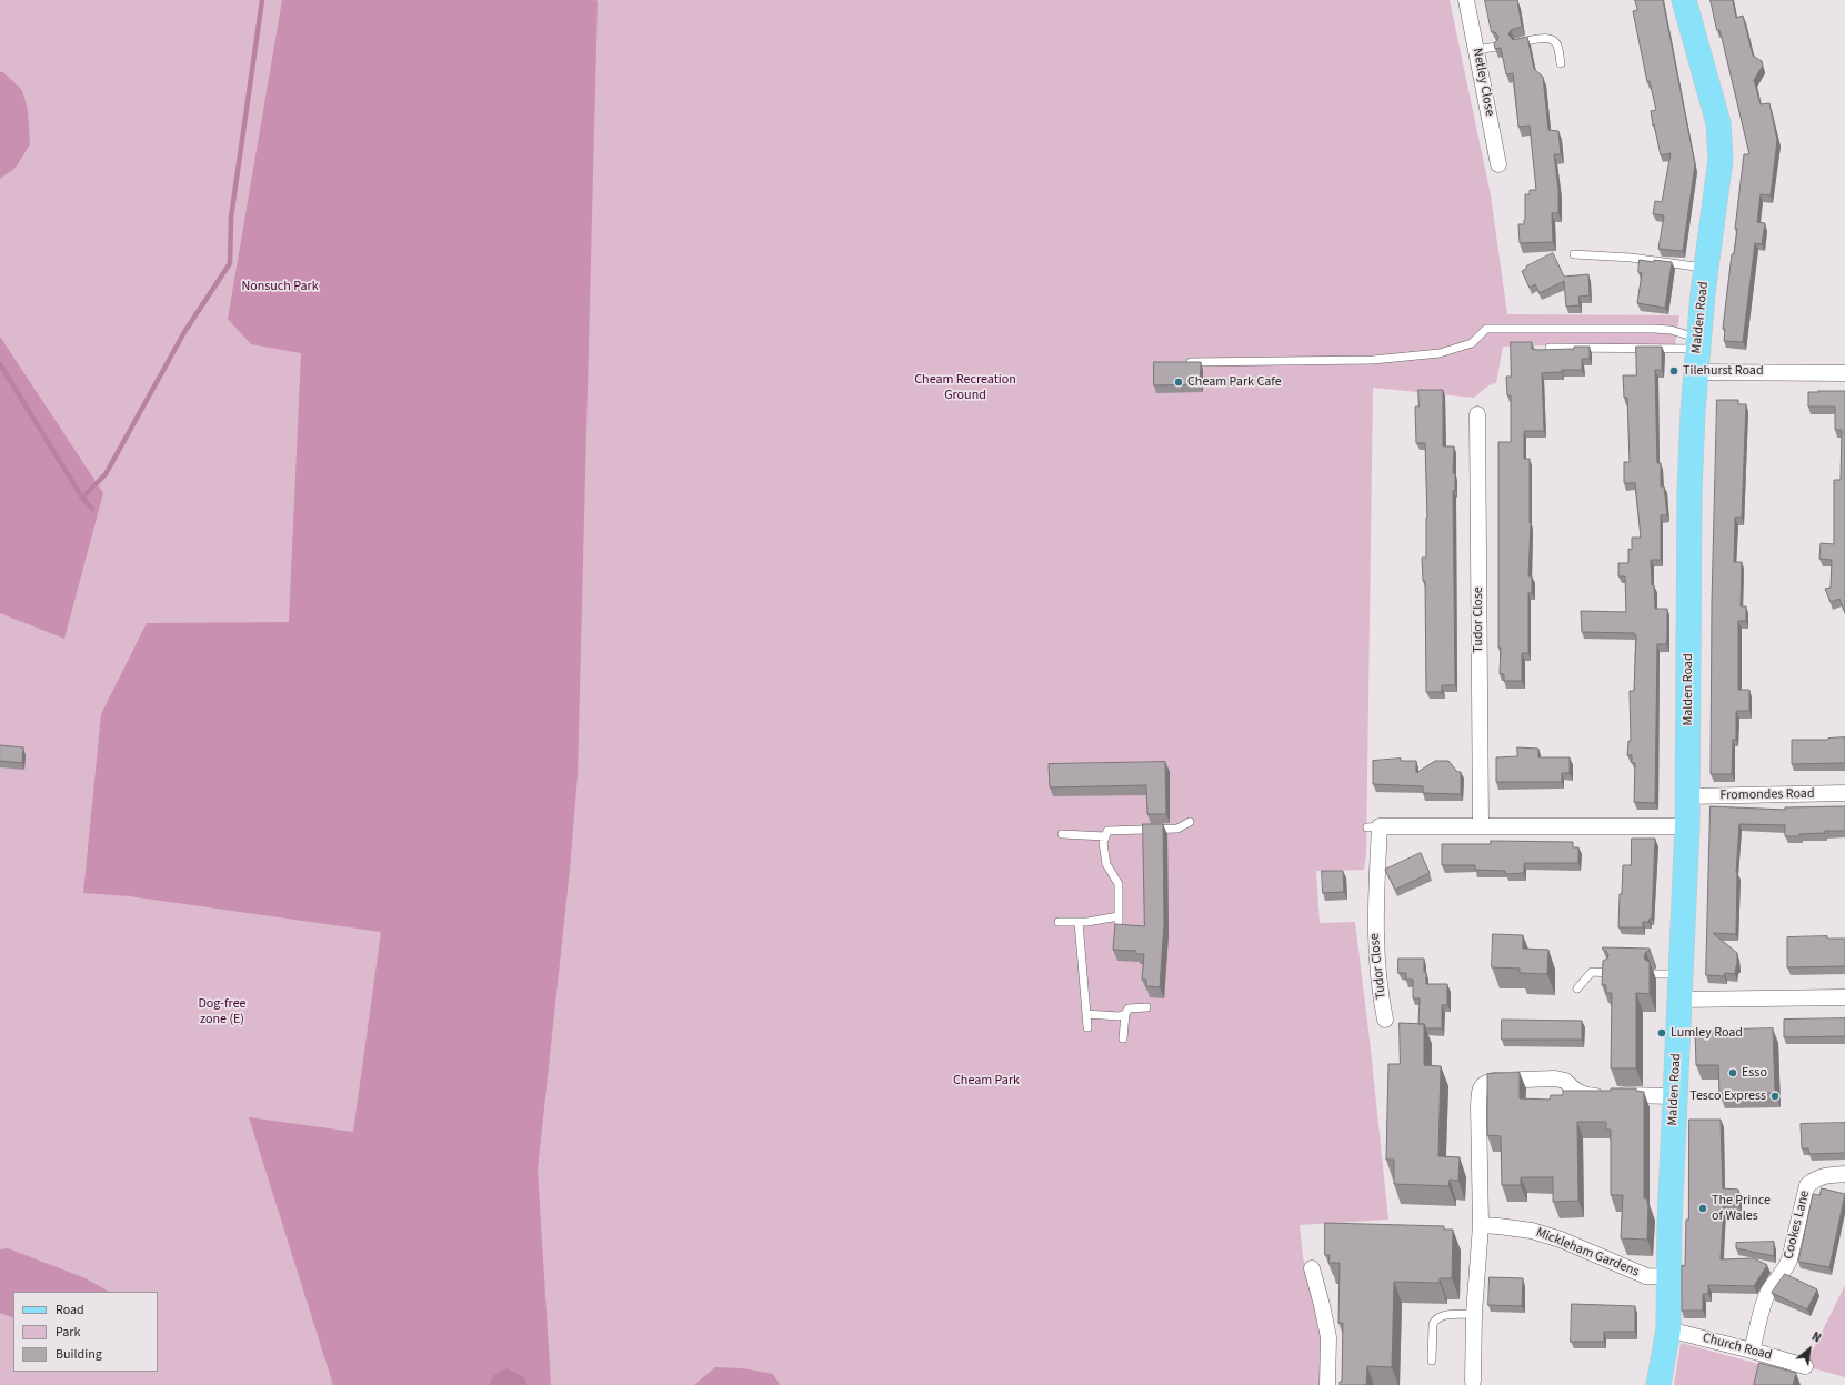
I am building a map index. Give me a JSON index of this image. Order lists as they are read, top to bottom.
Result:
{
  "streets": {
    "main road": ["Malden Road"],
    "street": [
      "Netley Close",
      "Tudor Close",
      "Fromondes Road",
      "Cookes Lane",
      "Mickleham Gardens",
      "Church Road"
    ]
  },
  "crossings": [
    ["Malden Road", "Tudor Close"],
    ["Malden Road", "Fromondes Road"],
    ["Malden Road", "Mickleham Gardens"],
    ["Malden Road", "Church Road"],
    ["Cookes Lane", "Church Road"]
  ],
  "parks": [
    "Nonsuch Park",
    "Cheam Recreation Ground",
    "Dog-free zone (E)",
    "Cheam Park"
  ],
  "places": [
    "Tilehurst Road",
    "Cheam Park Cafe",
    "Lumley Road",
    "Esso",
    "Tesco Express",
    "The Prince of Wales"
  ],
  "legend": ["Road", "Park", "Building"],
  "north": "top right"
}
